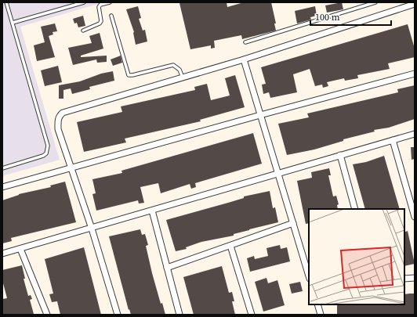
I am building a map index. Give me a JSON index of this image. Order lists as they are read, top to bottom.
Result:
{
  "scale_bar": "100 m"
}
